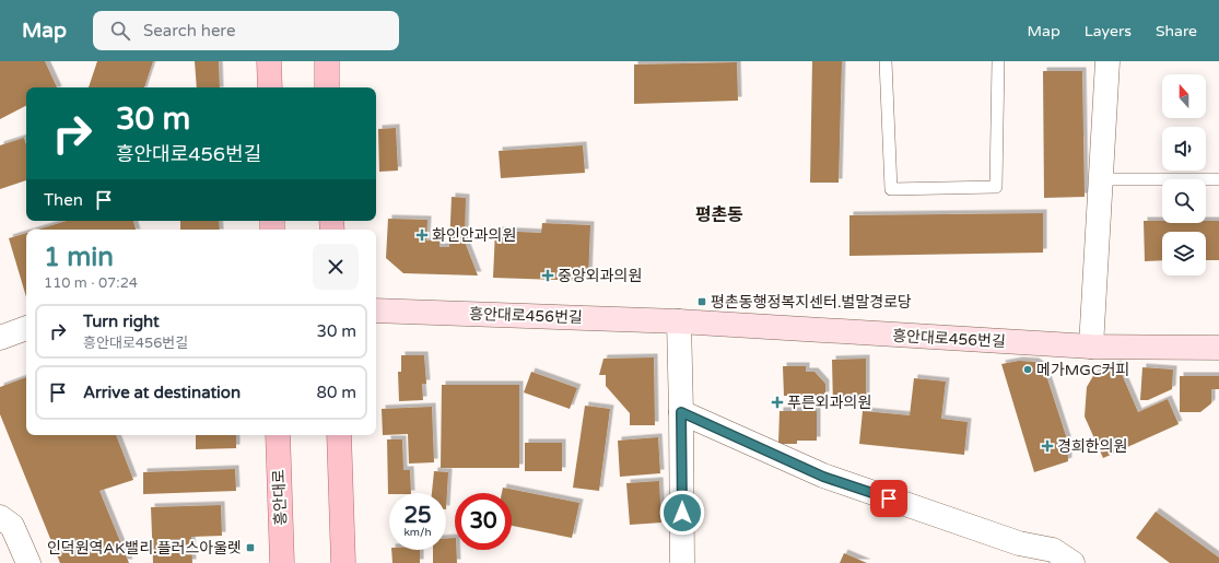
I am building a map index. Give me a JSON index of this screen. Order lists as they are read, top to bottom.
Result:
{
  "streets": {
    "main road": ["흥안대로"],
    "street": ["흥안대로456번길"]
  },
  "districts": ["평촌동"],
  "places": {
    "health": [
      "화인안과의원",
      "중앙외과의원",
      "푸른외과의원",
      "경희한의원"
    ],
    "transit": ["평촌동행정복지센터.벌말경로당", "인덕원역AK밸리.플러스아울렛"],
    "other": ["메가MGC커피"]
  },
  "north": "top",
  "page": {
    "header": "Map",
    "search": "Search here",
    "nav": ["Map", "Layers", "Share"],
    "turn": ["30 m", "흥안대로456번길"],
    "then": "Then",
    "heading": ["1 min", "110 m · 07:24"],
    "list": [
      {
        "name": "Turn right",
        "note": "흥안대로456번길",
        "value": "30 m"
      },
      {
        "name": "Arrive at destination",
        "value": "80 m"
      }
    ],
    "speed": "25 km/h",
    "limit": "30"
  }
}
